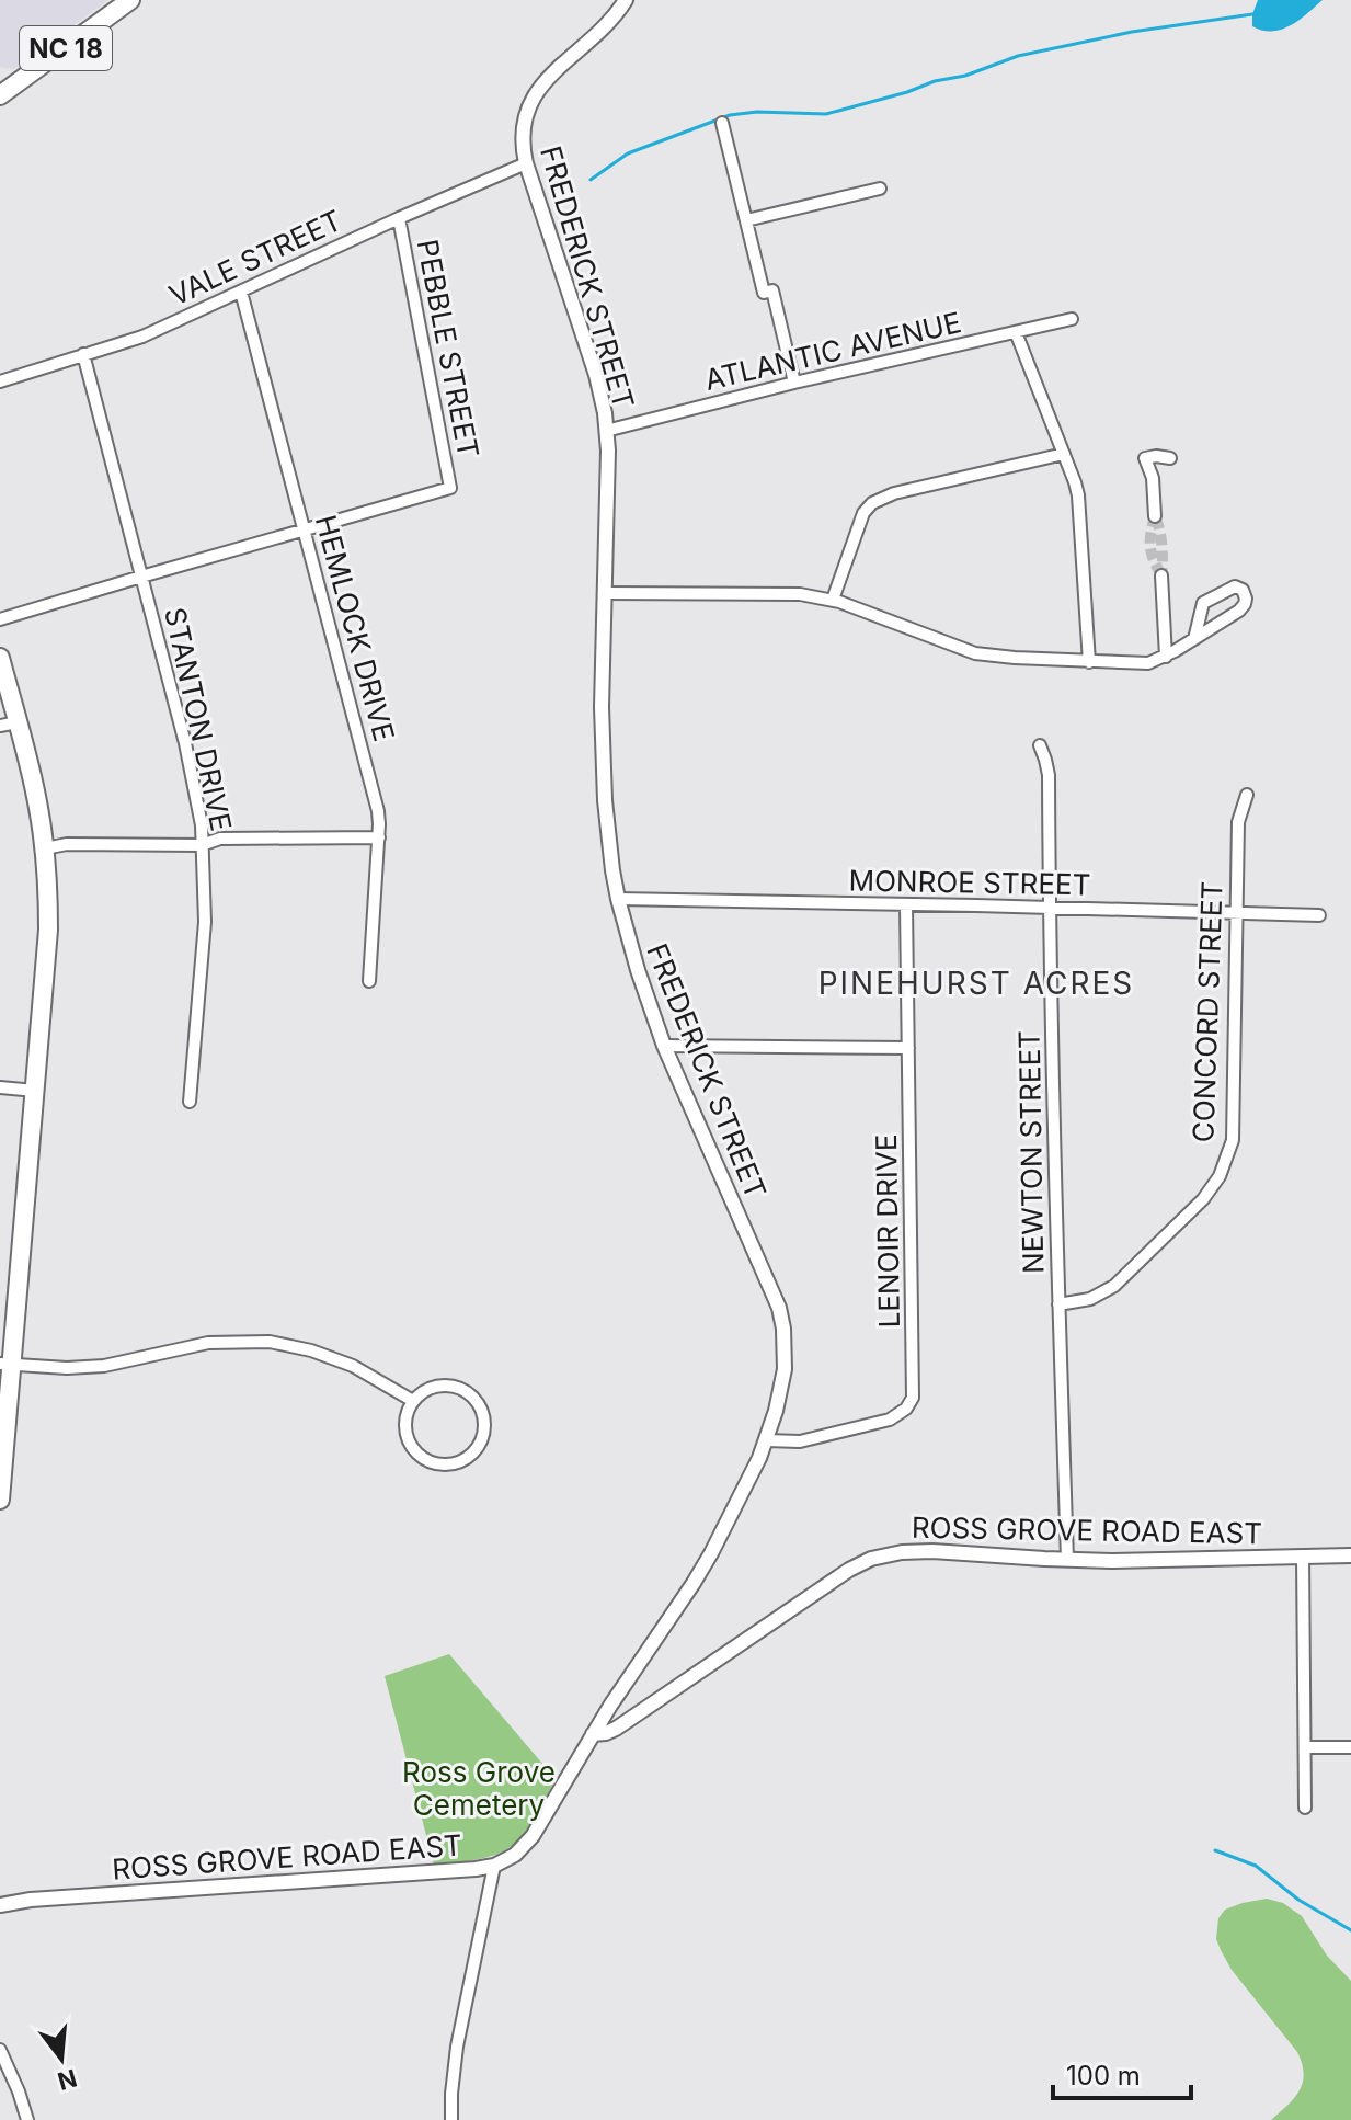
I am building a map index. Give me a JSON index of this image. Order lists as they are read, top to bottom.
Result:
{
  "streets": {
    "main road": ["NC 18"],
    "street": [
      "VALE STREET",
      "FREDERICK STREET",
      "PEBBLE STREET",
      "ATLANTIC AVENUE",
      "HEMLOCK DRIVE",
      "STANTON DRIVE",
      "MONROE STREET",
      "CONCORD STREET",
      "NEWTON STREET",
      "LENOIR DRIVE",
      "ROSS GROVE ROAD EAST"
    ]
  },
  "crossings": [
    ["VALE STREET", "FREDERICK STREET"],
    ["VALE STREET", "PEBBLE STREET"],
    ["VALE STREET", "HEMLOCK DRIVE"],
    ["VALE STREET", "STANTON DRIVE"],
    ["FREDERICK STREET", "ATLANTIC AVENUE"],
    ["FREDERICK STREET", "MONROE STREET"],
    ["FREDERICK STREET", "LENOIR DRIVE"],
    ["FREDERICK STREET", "ROSS GROVE ROAD EAST"],
    ["PEBBLE STREET", "HEMLOCK DRIVE"],
    ["MONROE STREET", "CONCORD STREET"],
    ["MONROE STREET", "NEWTON STREET"],
    ["MONROE STREET", "LENOIR DRIVE"],
    ["CONCORD STREET", "NEWTON STREET"],
    ["NEWTON STREET", "ROSS GROVE ROAD EAST"]
  ],
  "districts": ["PINEHURST ACRES"],
  "parks": ["Ross Grove Cemetery"],
  "scale_bar": "100 m",
  "north": "bottom"
}
